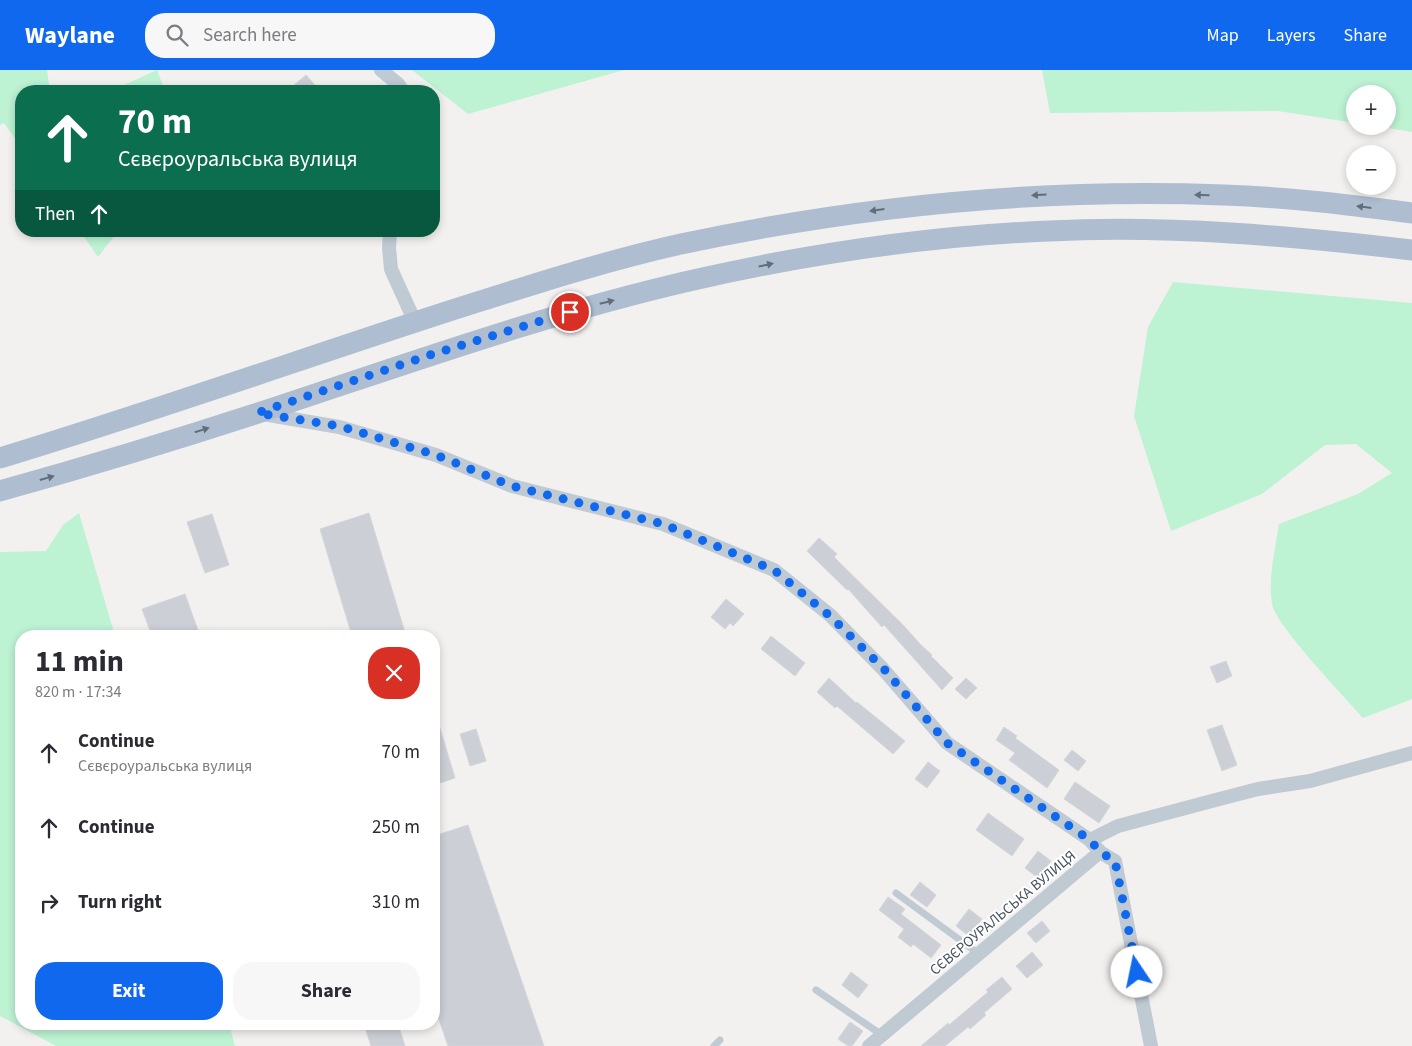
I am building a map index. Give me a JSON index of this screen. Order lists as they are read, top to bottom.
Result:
{
  "streets": {
    "street": ["СЄВЄРОУРАЛЬСЬКА ВУЛИЦЯ"]
  },
  "page": {
    "header": "Waylane",
    "search": "Search here",
    "nav": ["Map", "Layers", "Share"],
    "map_buttons": ["+", "−"],
    "turn": ["70 m", "Сєвєроуральська вулиця"],
    "then": "Then",
    "heading": ["11 min", "820 m · 17:34"],
    "list": [
      {
        "name": "Continue",
        "note": "Сєвєроуральська вулиця",
        "value": "70 m"
      },
      {
        "name": "Continue",
        "value": "250 m"
      },
      {
        "name": "Turn right",
        "value": "310 m"
      }
    ],
    "buttons": ["Exit", "Share"]
  }
}
